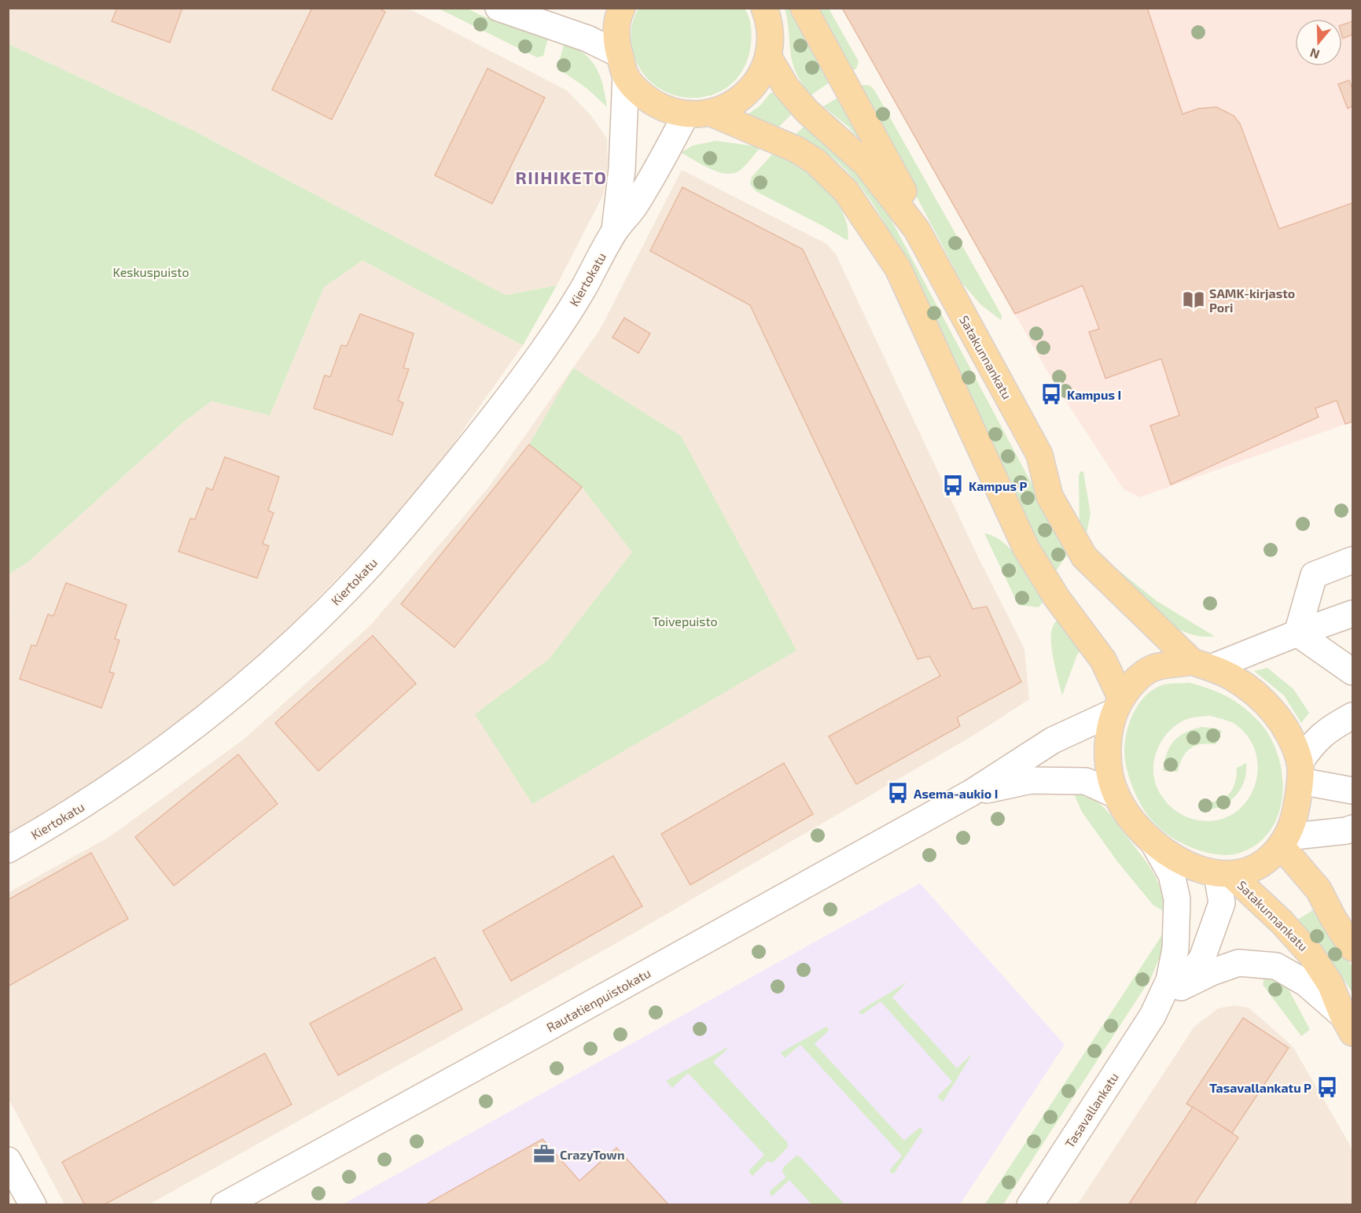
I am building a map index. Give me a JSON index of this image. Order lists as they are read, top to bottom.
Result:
{
  "streets": {
    "main road": ["Satakunnankatu"],
    "street": ["Kiertokatu", "Rautatienpuistokatu", "Tasavallankatu"]
  },
  "districts": ["RIIHIKETO"],
  "parks": ["Keskuspuisto", "Toivepuisto"],
  "places": {
    "library": ["SAMK-kirjasto Pori"],
    "bus stop": [
      "Kampus I",
      "Kampus P",
      "Asema-aukio I",
      "Tasavallankatu P"
    ],
    "office": ["CrazyTown"]
  },
  "north": "bottom"
}
